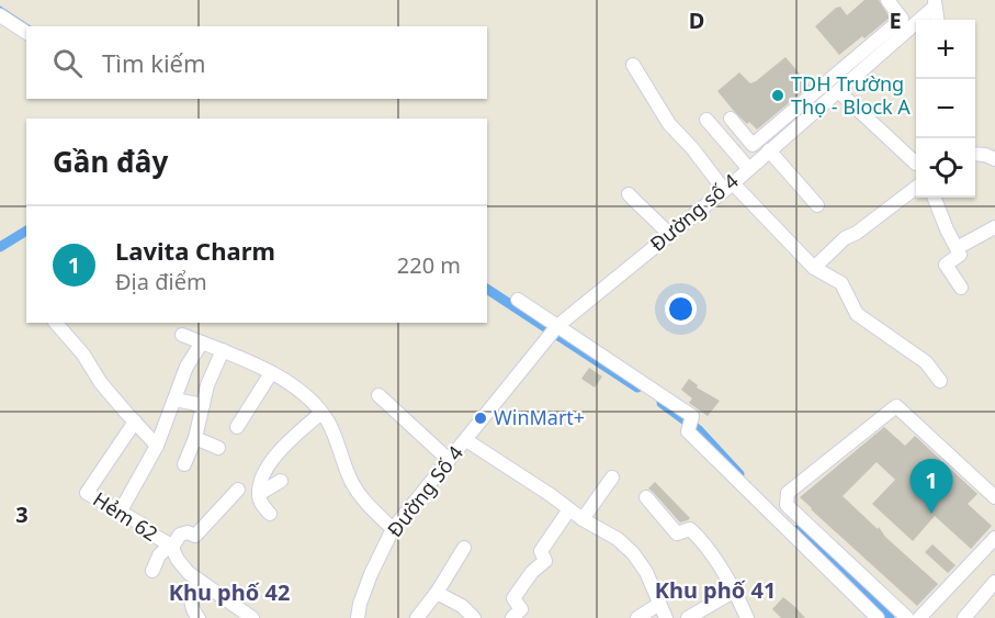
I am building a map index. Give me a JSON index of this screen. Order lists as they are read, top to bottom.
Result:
{
  "streets": {
    "street": ["Đường số 4", "Đường Số 4", "Hẻm 62"]
  },
  "crossings": [
    ["Đường số 4", "Đường Số 4"]
  ],
  "districts": ["Khu phố 41", "Khu phố 42"],
  "places": ["TDH Trường Thọ - Block A", "WinMart+"],
  "page": {
    "map_buttons": ["+", "−"],
    "search": "Tìm kiếm",
    "heading": "Gần đây",
    "list": [
      {
        "mark": "1",
        "name": "Lavita Charm",
        "note": "Địa điểm",
        "value": "220 m"
      }
    ],
    "pins": "1"
  },
  "grid": {
    "columns": ["D", "E"],
    "rows": ["3"]
  }
}
